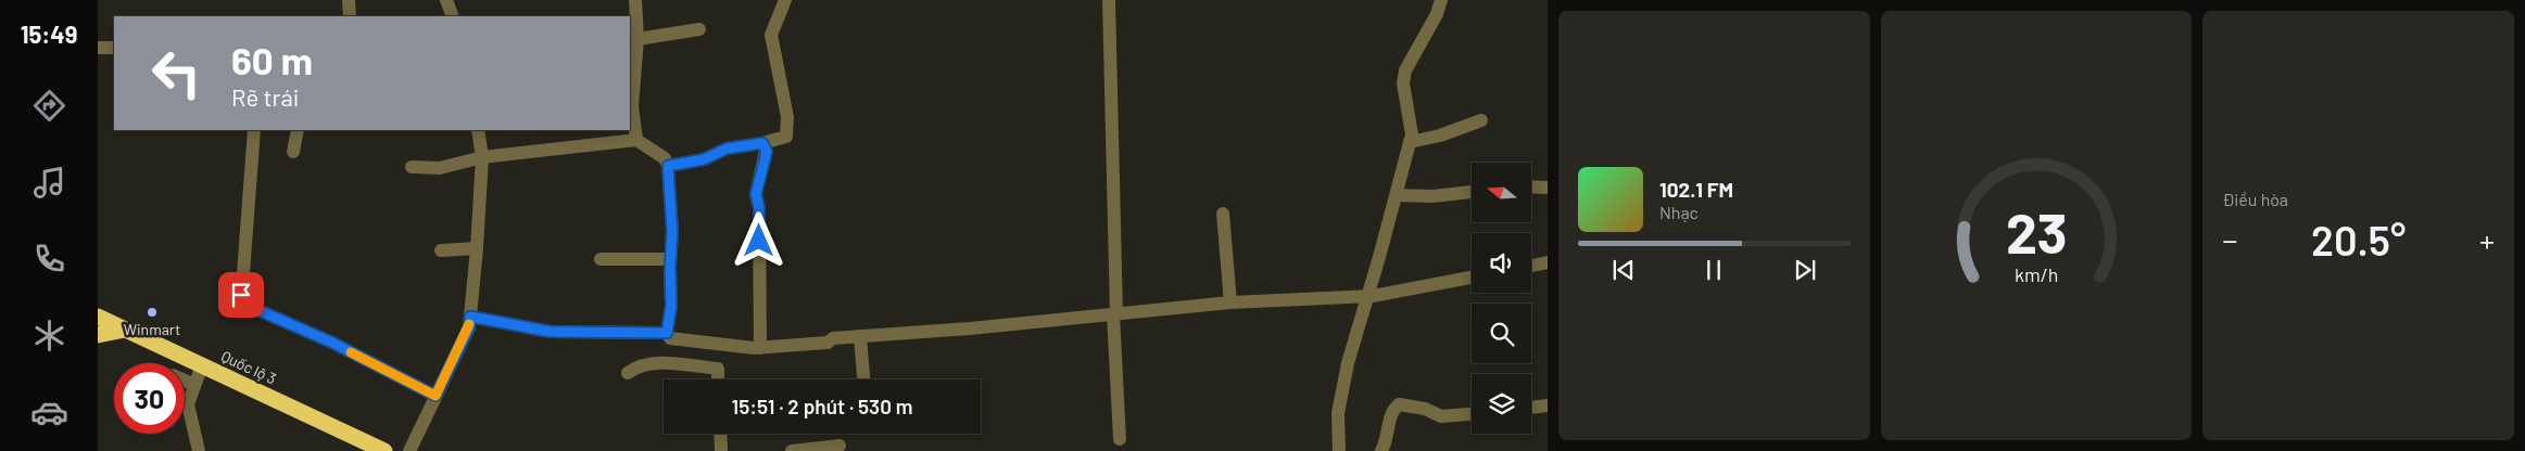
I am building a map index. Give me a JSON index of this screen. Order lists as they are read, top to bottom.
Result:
{
  "streets": {
    "highway": ["Quốc lộ 3"]
  },
  "places": ["Winmart"],
  "north": "left",
  "page": {
    "tabs": "15:49",
    "tile": "Điều hòa",
    "turn": ["60 m", "Rẽ trái"],
    "song": ["102.1 FM", "Nhạc"],
    "heat": ["−", "20.5°", "+"],
    "limit": "30",
    "trip": "15:51 · 2 phút · 530 m",
    "gauge": ["23", "km/h"]
  }
}
